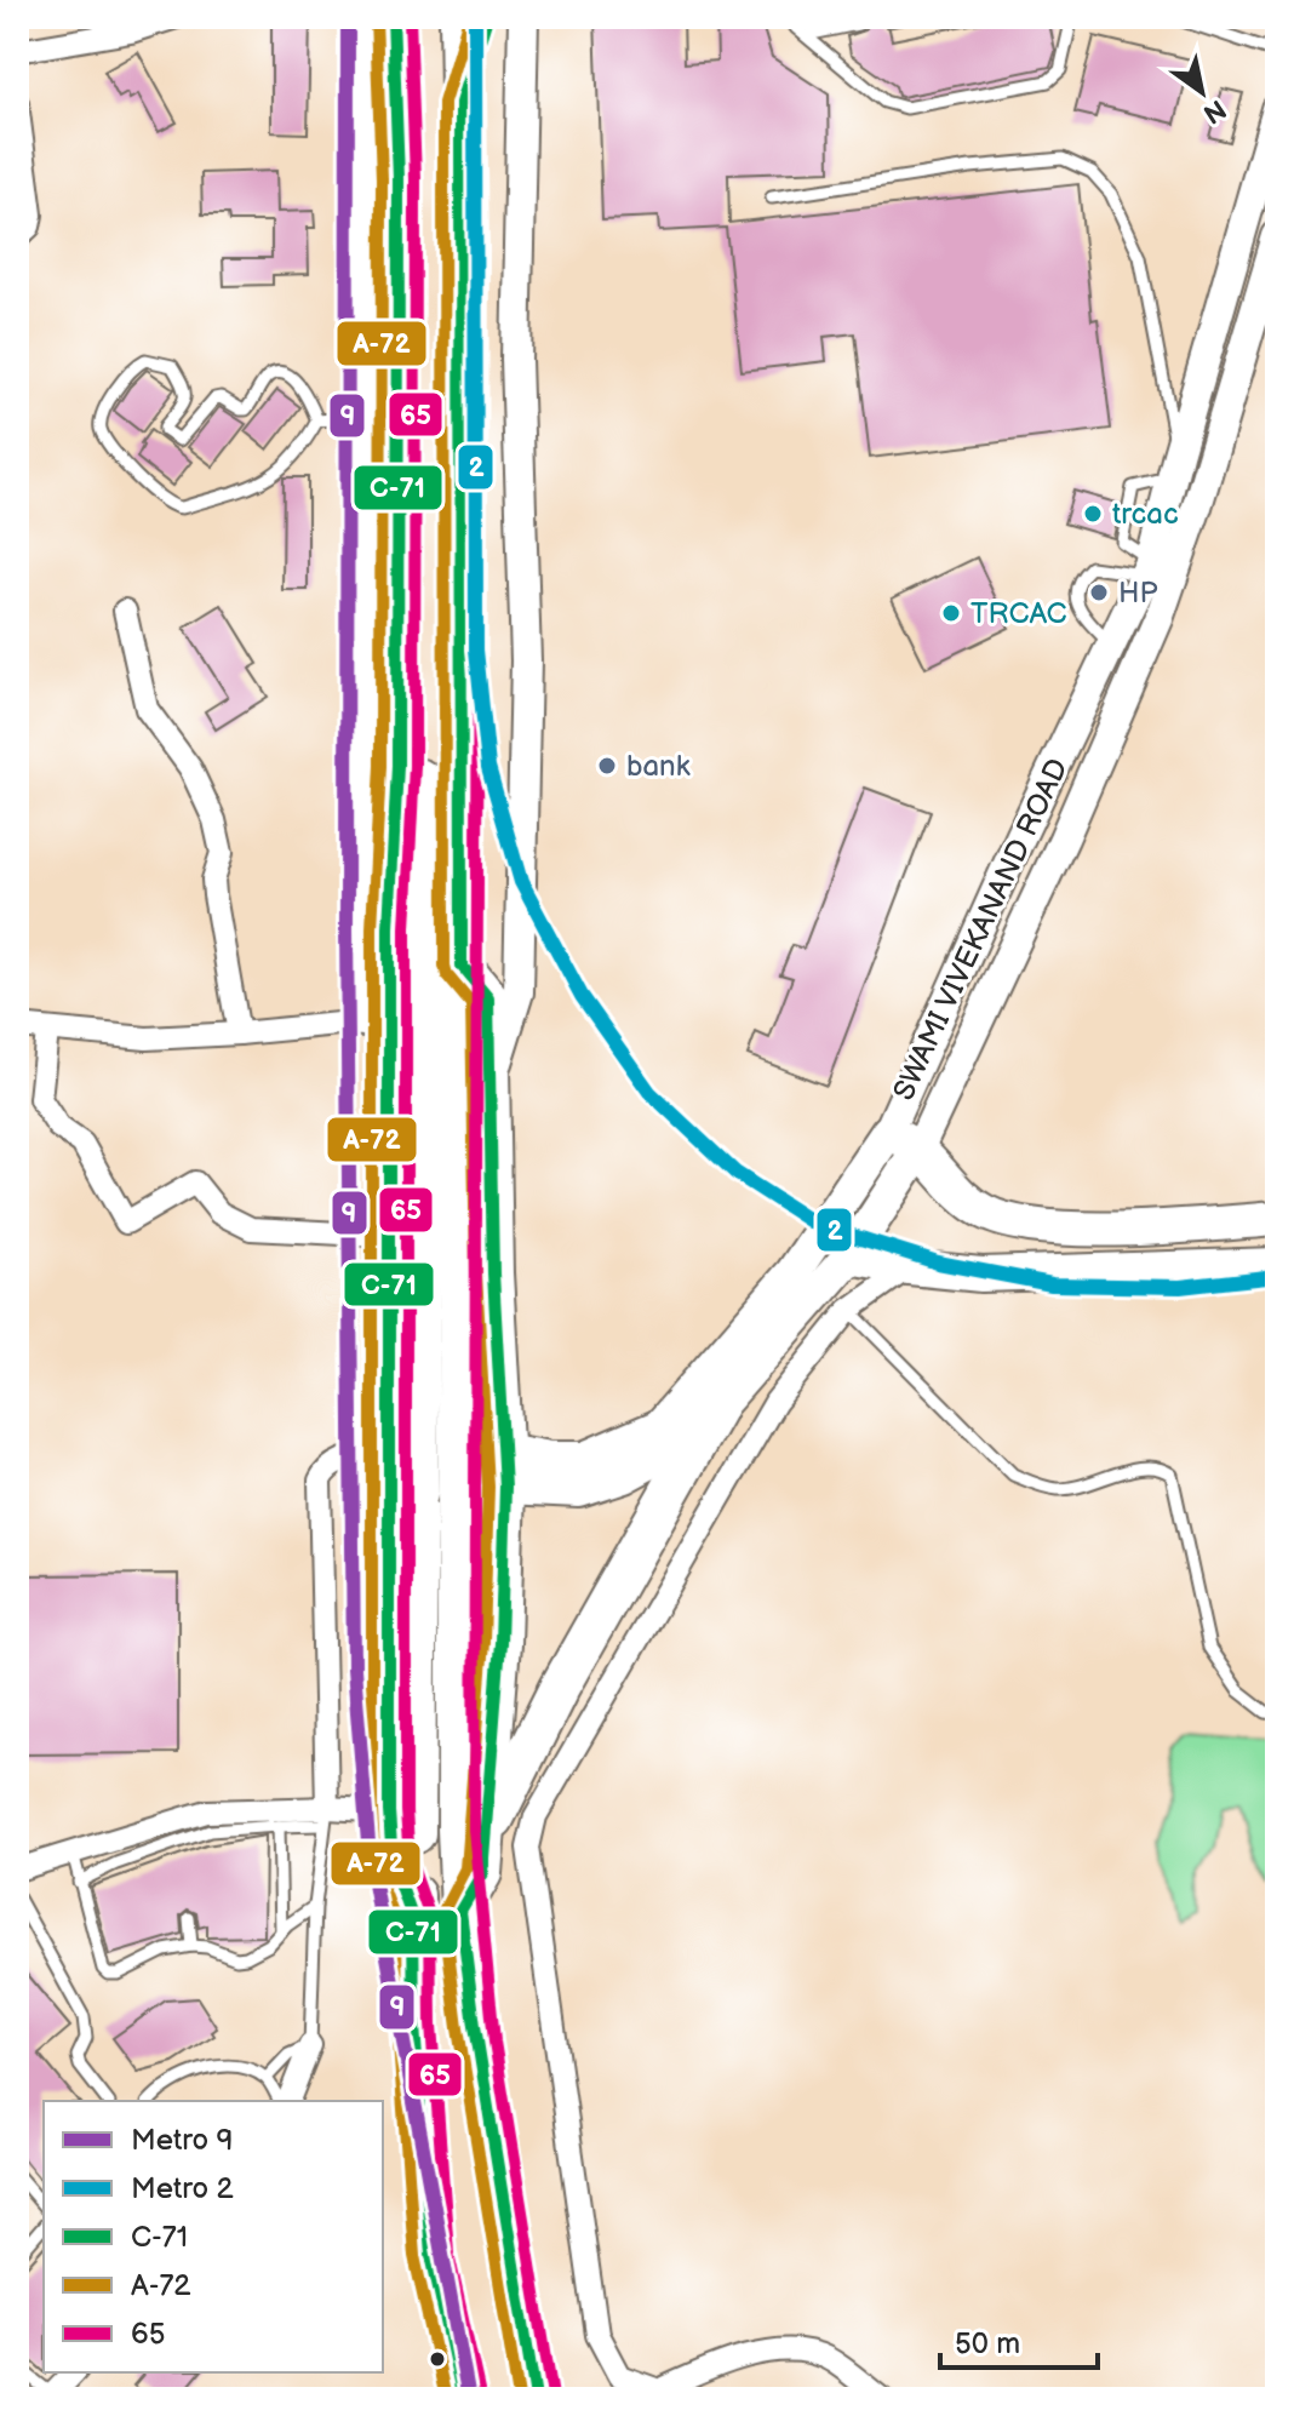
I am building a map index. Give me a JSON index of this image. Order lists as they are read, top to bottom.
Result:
{
  "streets": {
    "main road": ["SWAMI VIVEKANAND ROAD"]
  },
  "places": [
    "trcac",
    "HP",
    "TRCAC",
    "bank"
  ],
  "lines": [
    "metro line 9",
    "metro line 2",
    "transit line C-71",
    "transit line A-72",
    "transit line 65"
  ],
  "legend": [
    "Metro 9",
    "Metro 2",
    "C-71",
    "A-72",
    "65"
  ],
  "scale_bar": "50 m",
  "north": "bottom right"
}
